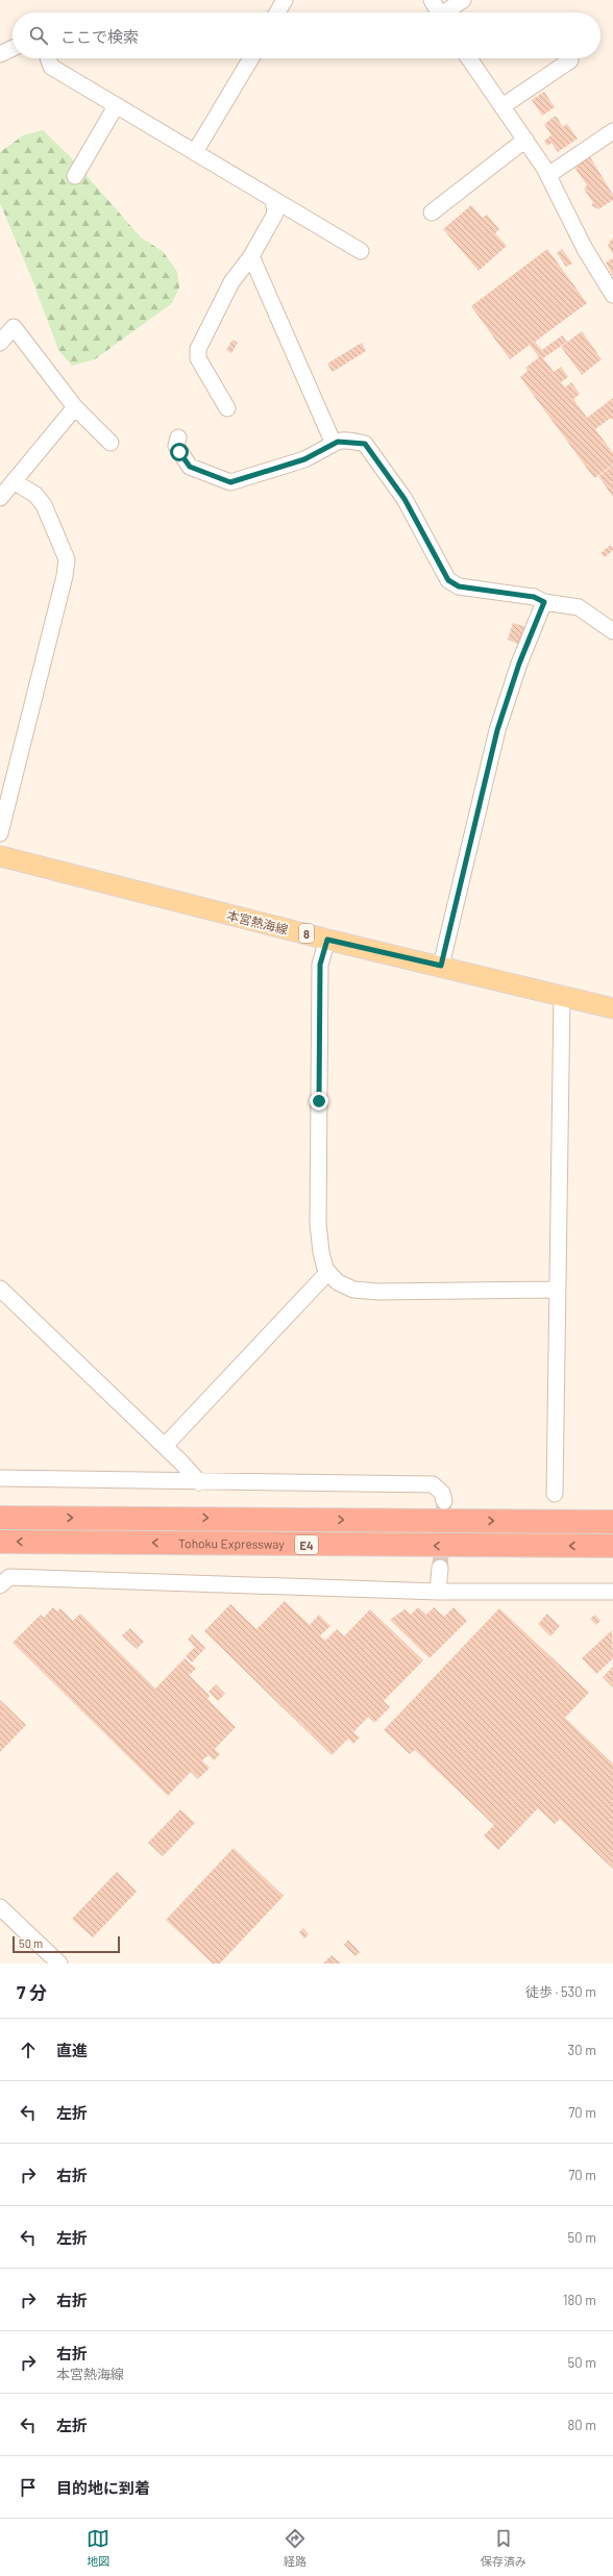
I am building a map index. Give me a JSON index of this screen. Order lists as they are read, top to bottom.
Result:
{
  "streets": {
    "highway": ["Tohoku Expressway", "E4"],
    "main road": ["本宮熱海線", "8"]
  },
  "scale_bar": "50 m",
  "page": {
    "search": "ここで検索",
    "scale": "50 m",
    "heading": ["7 分", "徒歩 · 530 m"],
    "list": [
      ["直進", "30 m"],
      ["左折", "70 m"],
      ["右折", "70 m"],
      ["左折", "50 m"],
      ["右折", "180 m"],
      ["右折", "本宮熱海線", "50 m"],
      ["左折", "80 m"],
      "目的地に到着"
    ],
    "nav": ["地図", "経路", "保存済み"]
  }
}
